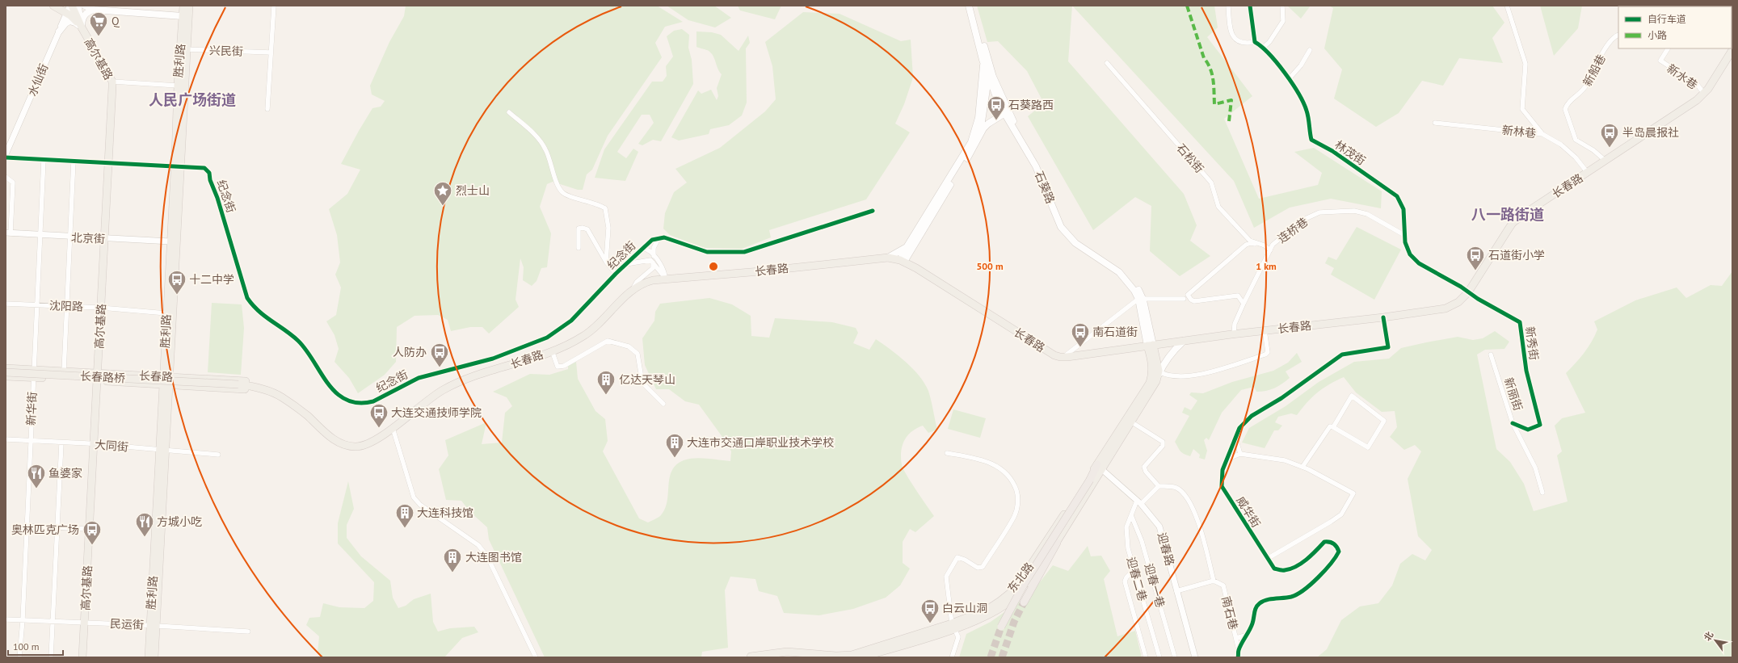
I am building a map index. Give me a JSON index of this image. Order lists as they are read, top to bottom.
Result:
{
  "streets": {
    "main road": [
      "高尔基路",
      "胜利路",
      "水仙街",
      "长春路",
      "石葵路",
      "长春路桥",
      "东北路"
    ],
    "street": [
      "兴民街",
      "新船巷",
      "新水巷",
      "新林巷",
      "林茂街",
      "石松街",
      "纪念街",
      "连桥巷",
      "北京街",
      "沈阳路",
      "新秀街",
      "新丽街",
      "新华街",
      "大同街",
      "威华街",
      "迎春路",
      "迎春二巷",
      "迎春一巷",
      "南石巷",
      "民运街"
    ]
  },
  "crossings": [
    ["兴民街", "胜利路"],
    ["高尔基路", "水仙街"],
    ["高尔基路", "长春路"],
    ["高尔基路", "纪念街"],
    ["高尔基路", "北京街"],
    ["高尔基路", "沈阳路"],
    ["高尔基路", "大同街"],
    ["高尔基路", "民运街"],
    ["胜利路", "长春路"],
    ["胜利路", "纪念街"],
    ["胜利路", "北京街"],
    ["胜利路", "沈阳路"],
    ["胜利路", "大同街"],
    ["胜利路", "民运街"],
    ["新船巷", "长春路"],
    ["新水巷", "长春路"],
    ["新林巷", "长春路"],
    ["林茂街", "长春路"],
    ["林茂街", "连桥巷"],
    ["林茂街", "新秀街"],
    ["石松街", "连桥巷"],
    ["长春路", "石葵路"],
    ["长春路", "连桥巷"],
    ["长春路", "新秀街"],
    ["长春路", "长春路桥"],
    ["长春路", "新华街"],
    ["长春路", "威华街"],
    ["长春路", "东北路"],
    ["石葵路", "东北路"],
    ["纪念街", "新华街"],
    ["北京街", "新华街"],
    ["沈阳路", "新华街"],
    ["新秀街", "新丽街"],
    ["新华街", "大同街"],
    ["新华街", "民运街"],
    ["威华街", "南石巷"],
    ["迎春路", "东北路"],
    ["迎春路", "迎春二巷"],
    ["迎春二巷", "迎春一巷"]
  ],
  "districts": ["人民广场街道", "八一路街道"],
  "places": {
    "supermarket": ["Q"],
    "bus stop": [
      "石葵路西",
      "半岛晨报社",
      "石道街小学",
      "十二中学",
      "南石道街",
      "人防办",
      "大连交通技师学院",
      "奥林匹克广场",
      "白云山洞"
    ],
    "place": ["烈士山"],
    "building": [
      "亿达天琴山",
      "大连市交通口岸职业技术学校",
      "大连科技馆",
      "大连图书馆"
    ],
    "restaurant": ["鱼婆家", "方城小吃"]
  },
  "legend": ["自行车道", "小路"],
  "scale_bar": "100 m",
  "north": "top left",
  "rings": ["500 m", "1 km"]
}
